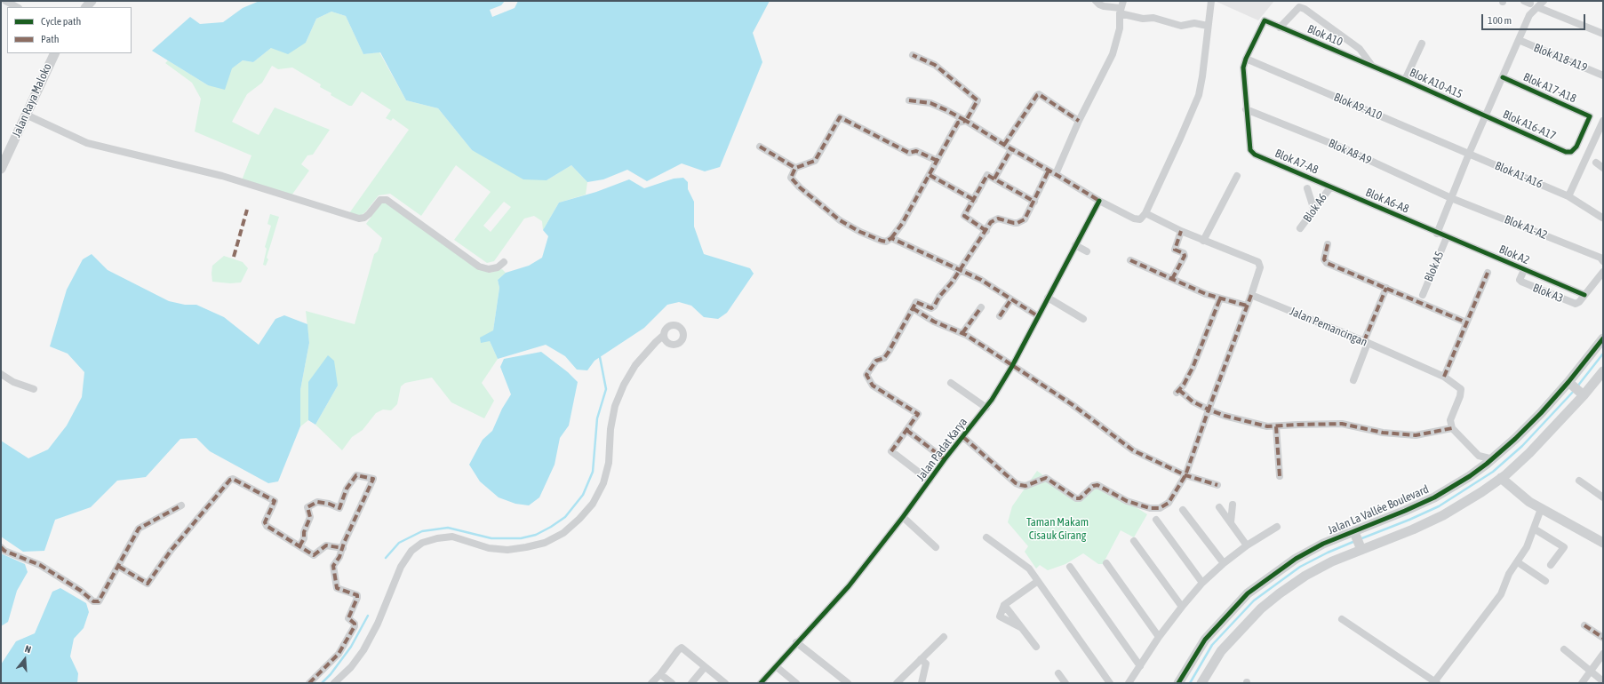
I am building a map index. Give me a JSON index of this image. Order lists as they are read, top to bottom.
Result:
{
  "streets": {
    "street": [
      "Blok A10",
      "Blok A18-A19",
      "Blok A10-A15",
      "Blok A17-A18",
      "Jalan Raya Maloko",
      "Blok A9-A10",
      "Blok A16-A17",
      "Blok A8-A9",
      "Blok A7-A8",
      "Blok A1-A16",
      "Blok A6-A8",
      "Blok A6",
      "Blok A1-A2",
      "Blok A2",
      "Blok A5",
      "Blok A3",
      "Jalan Pemancingan",
      "Jalan Padat Karya",
      "Jalan La Vallée Boulevard"
    ]
  },
  "crossings": [
    ["Blok A10", "Blok A10-A15"],
    ["Blok A10", "Blok A9-A10"],
    ["Blok A10-A15", "Blok A16-A17"],
    ["Blok A17-A18", "Blok A16-A17"],
    ["Blok A9-A10", "Blok A1-A16"],
    ["Blok A8-A9", "Blok A7-A8"],
    ["Blok A8-A9", "Blok A1-A2"],
    ["Blok A7-A8", "Blok A6-A8"],
    ["Blok A7-A8", "Blok A6"],
    ["Blok A6-A8", "Blok A6"],
    ["Blok A6-A8", "Blok A2"],
    ["Blok A2", "Blok A5"],
    ["Blok A2", "Blok A3"]
  ],
  "parks": ["Taman Makam Cisauk Girang"],
  "legend": ["Cycle path", "Path"],
  "scale_bar": "100 m",
  "north": "top"
}
